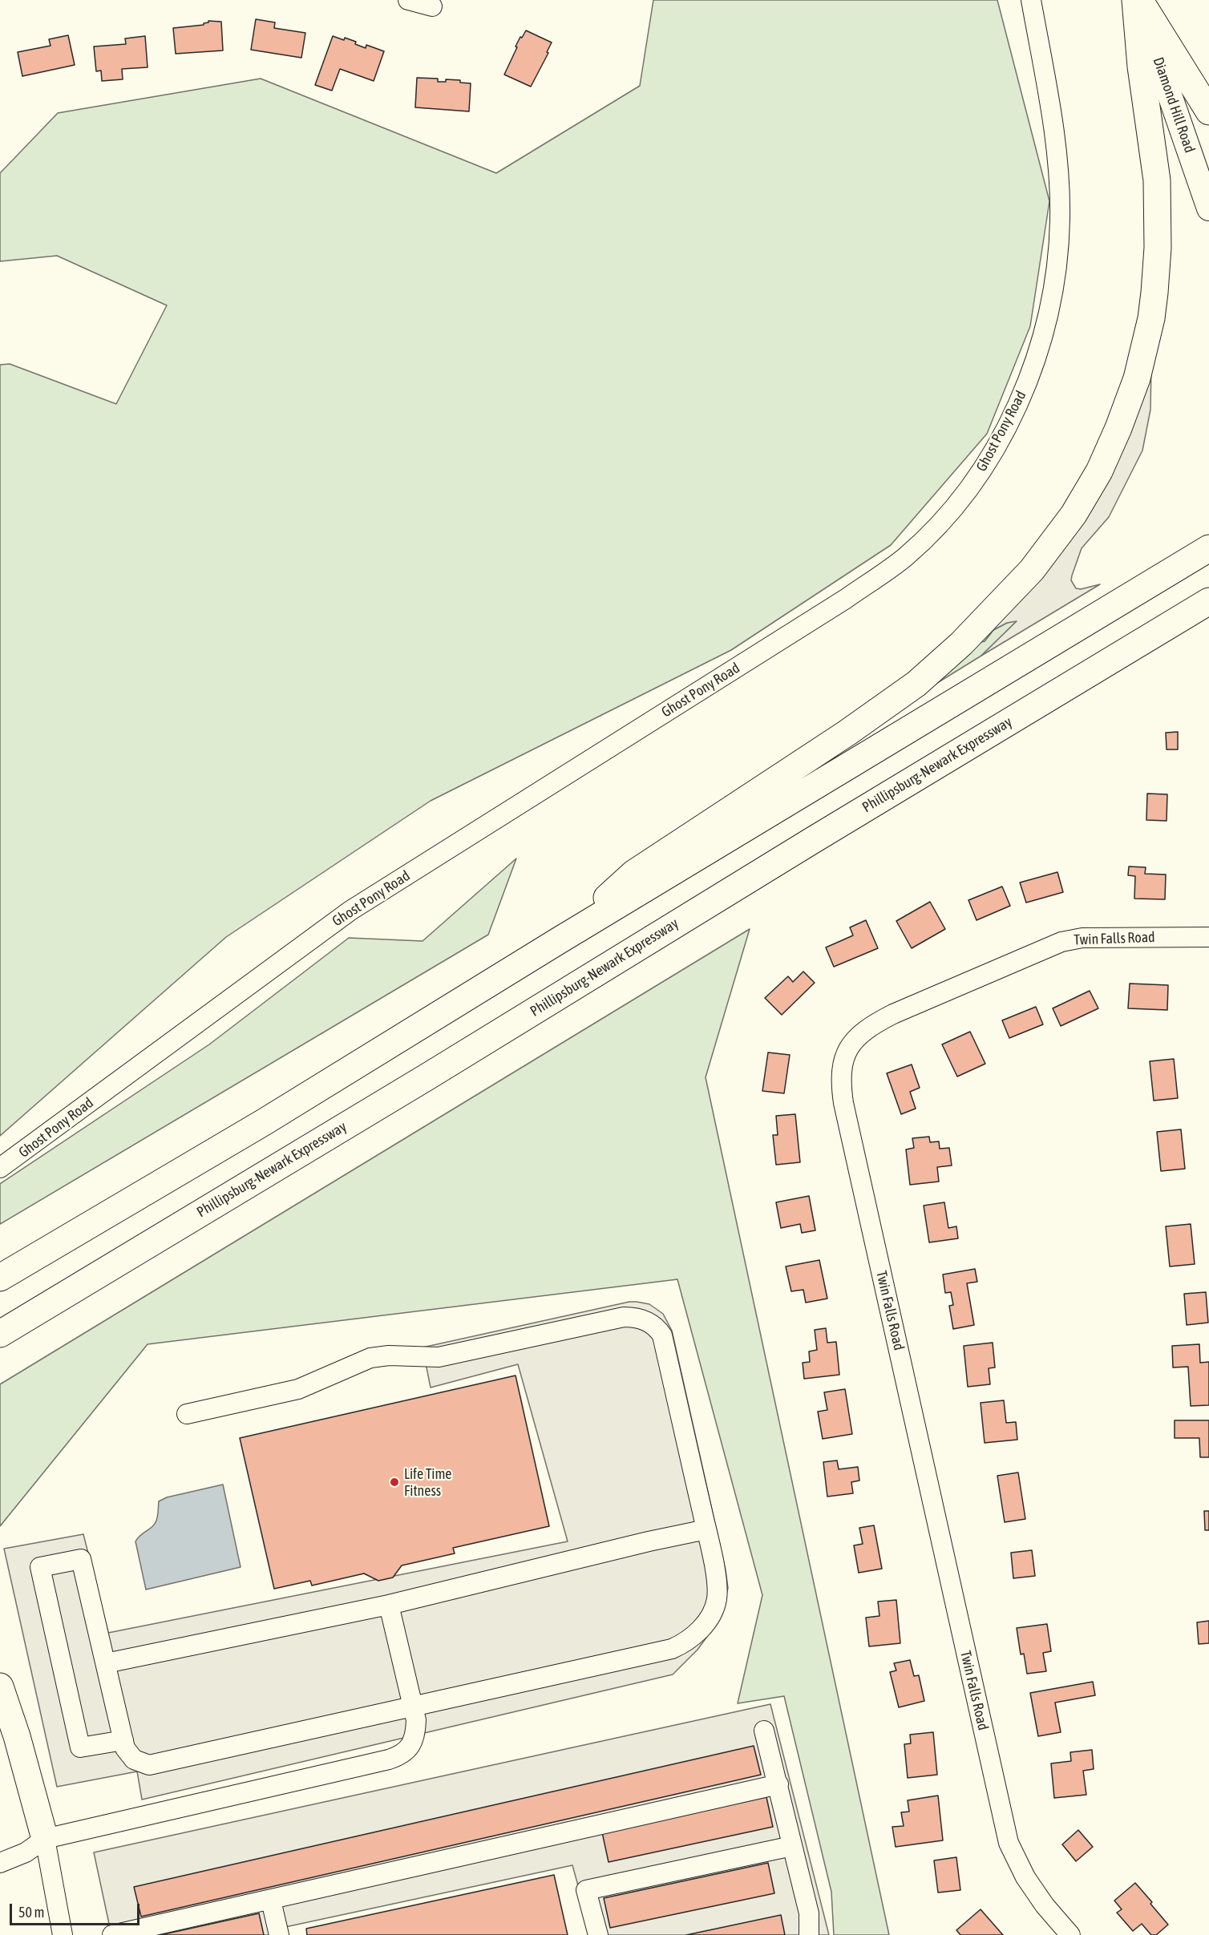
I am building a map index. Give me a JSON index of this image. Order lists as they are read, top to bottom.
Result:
{
  "streets": {
    "highway": ["Phillipsburg-Newark Expressway"],
    "main road": ["Diamond Hill Road"],
    "street": ["Ghost Pony Road", "Twin Falls Road"]
  },
  "places": ["Life Time Fitness"],
  "scale_bar": "50 m"
}
